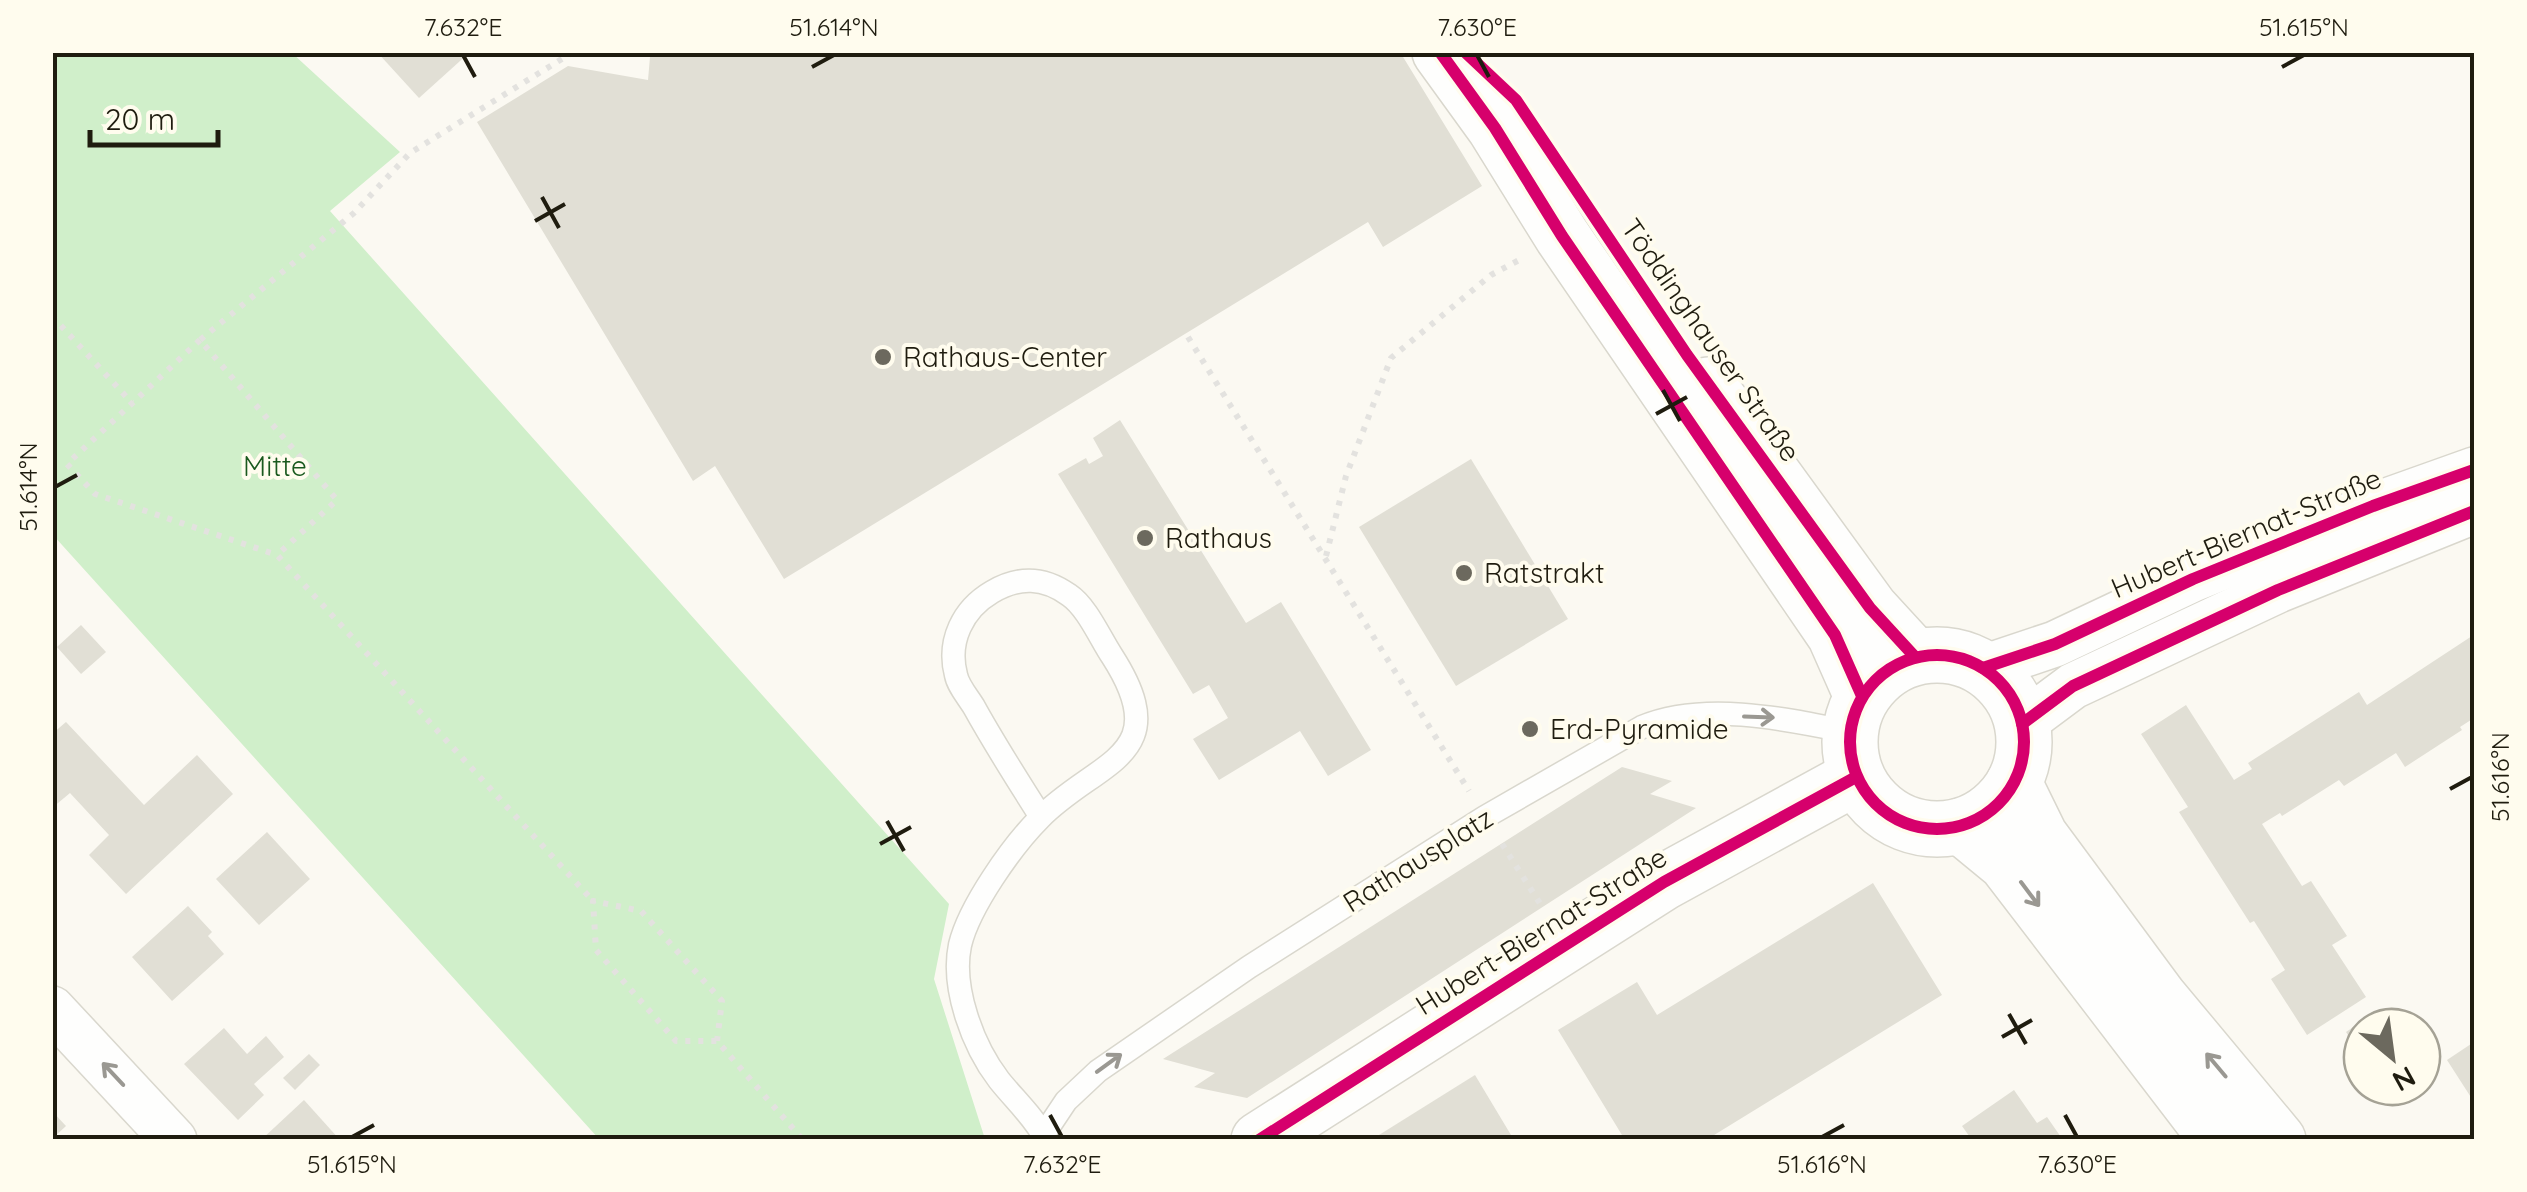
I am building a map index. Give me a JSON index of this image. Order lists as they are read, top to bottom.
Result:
{
  "streets": {
    "street": ["Töddinghauser Straße", "Hubert-Biernat-Straße"],
    "lane": ["Rathausplatz"]
  },
  "crossings": [
    ["Töddinghauser Straße", "Hubert-Biernat-Straße"],
    ["Töddinghauser Straße", "Rathausplatz"],
    ["Hubert-Biernat-Straße", "Rathausplatz"]
  ],
  "one_way": ["Rathausplatz"],
  "parks": ["Mitte"],
  "places": [
    "Rathaus-Center",
    "Rathaus",
    "Ratstrakt",
    "Erd-Pyramide"
  ],
  "scale_bar": "20 m",
  "north": "bottom right",
  "coordinates": [
    "7.632°E",
    "51.614°N",
    "7.630°E",
    "51.615°N",
    "51.616°N"
  ]
}
